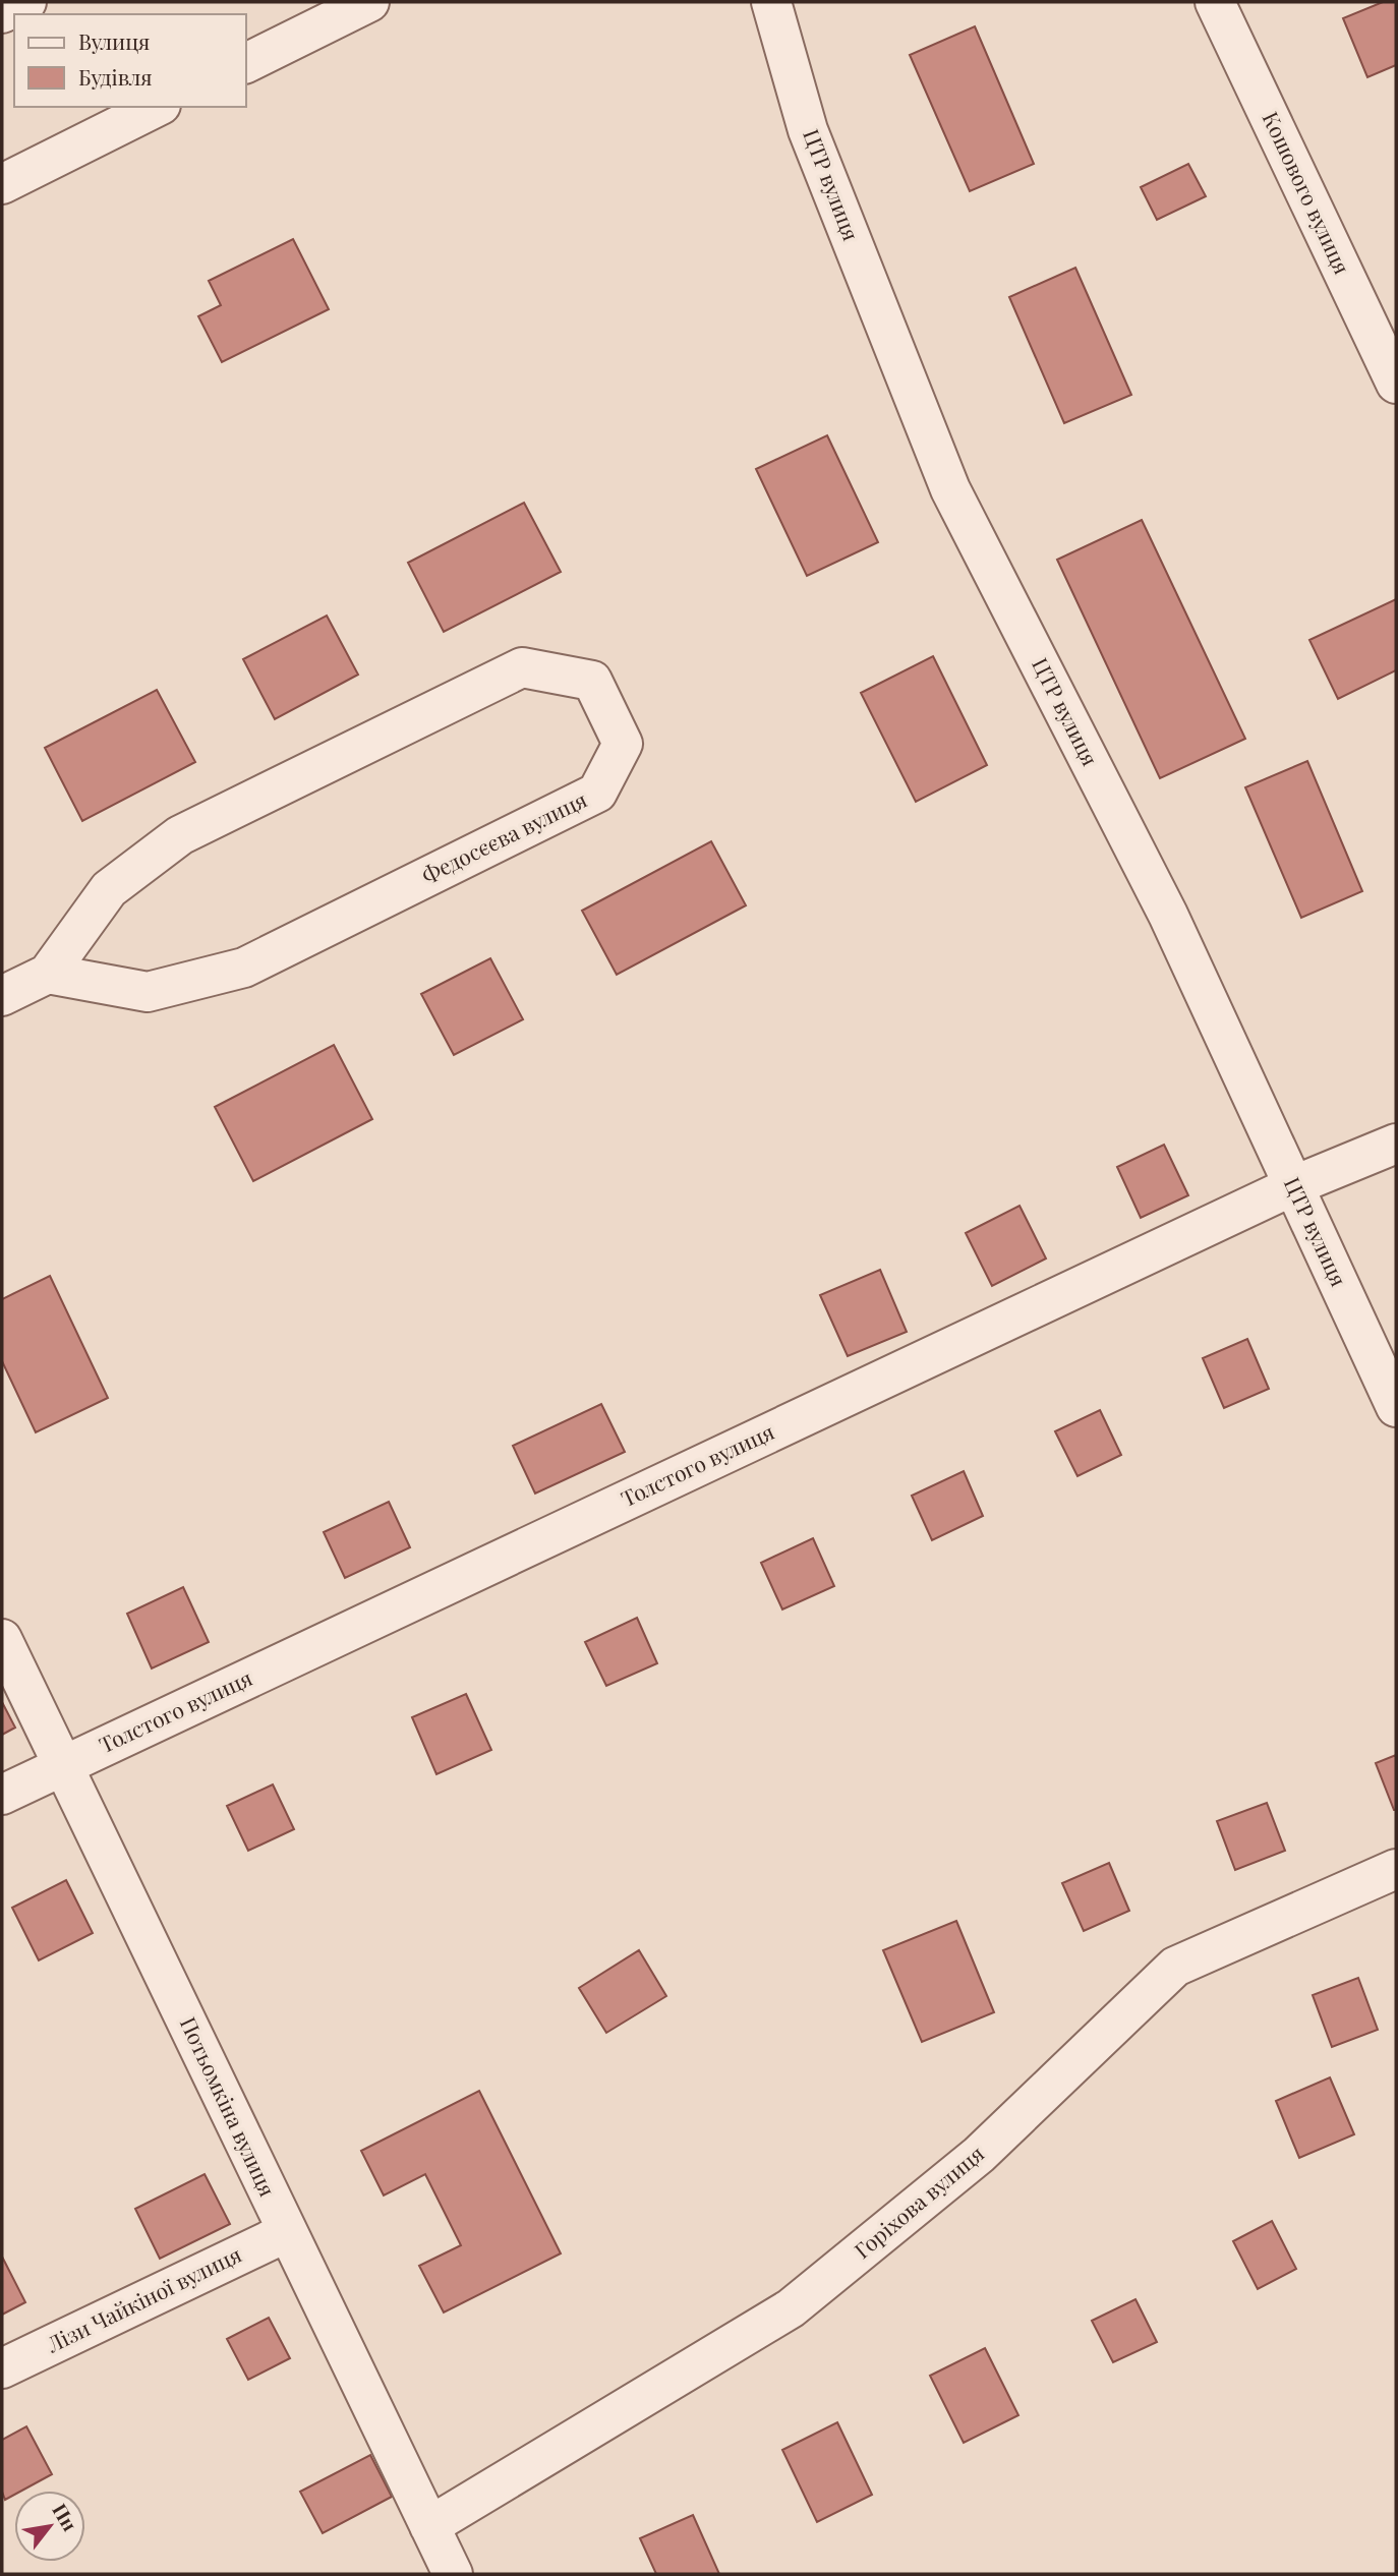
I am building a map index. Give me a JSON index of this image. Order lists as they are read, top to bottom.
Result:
{
  "streets": {
    "street": [
      "ЦТР вулиця",
      "Кошового вулиця",
      "Федосєєва вулиця",
      "Толстого вулиця",
      "Потьомкіна вулиця",
      "Горіхова вулиця",
      "Лізи Чайкіної вулиця"
    ]
  },
  "crossings": [
    ["ЦТР вулиця", "Толстого вулиця"],
    ["Толстого вулиця", "Потьомкіна вулиця"],
    ["Потьомкіна вулиця", "Горіхова вулиця"],
    ["Потьомкіна вулиця", "Лізи Чайкіної вулиця"]
  ],
  "legend": ["Вулиця", "Будівля"],
  "north": "top right"
}
